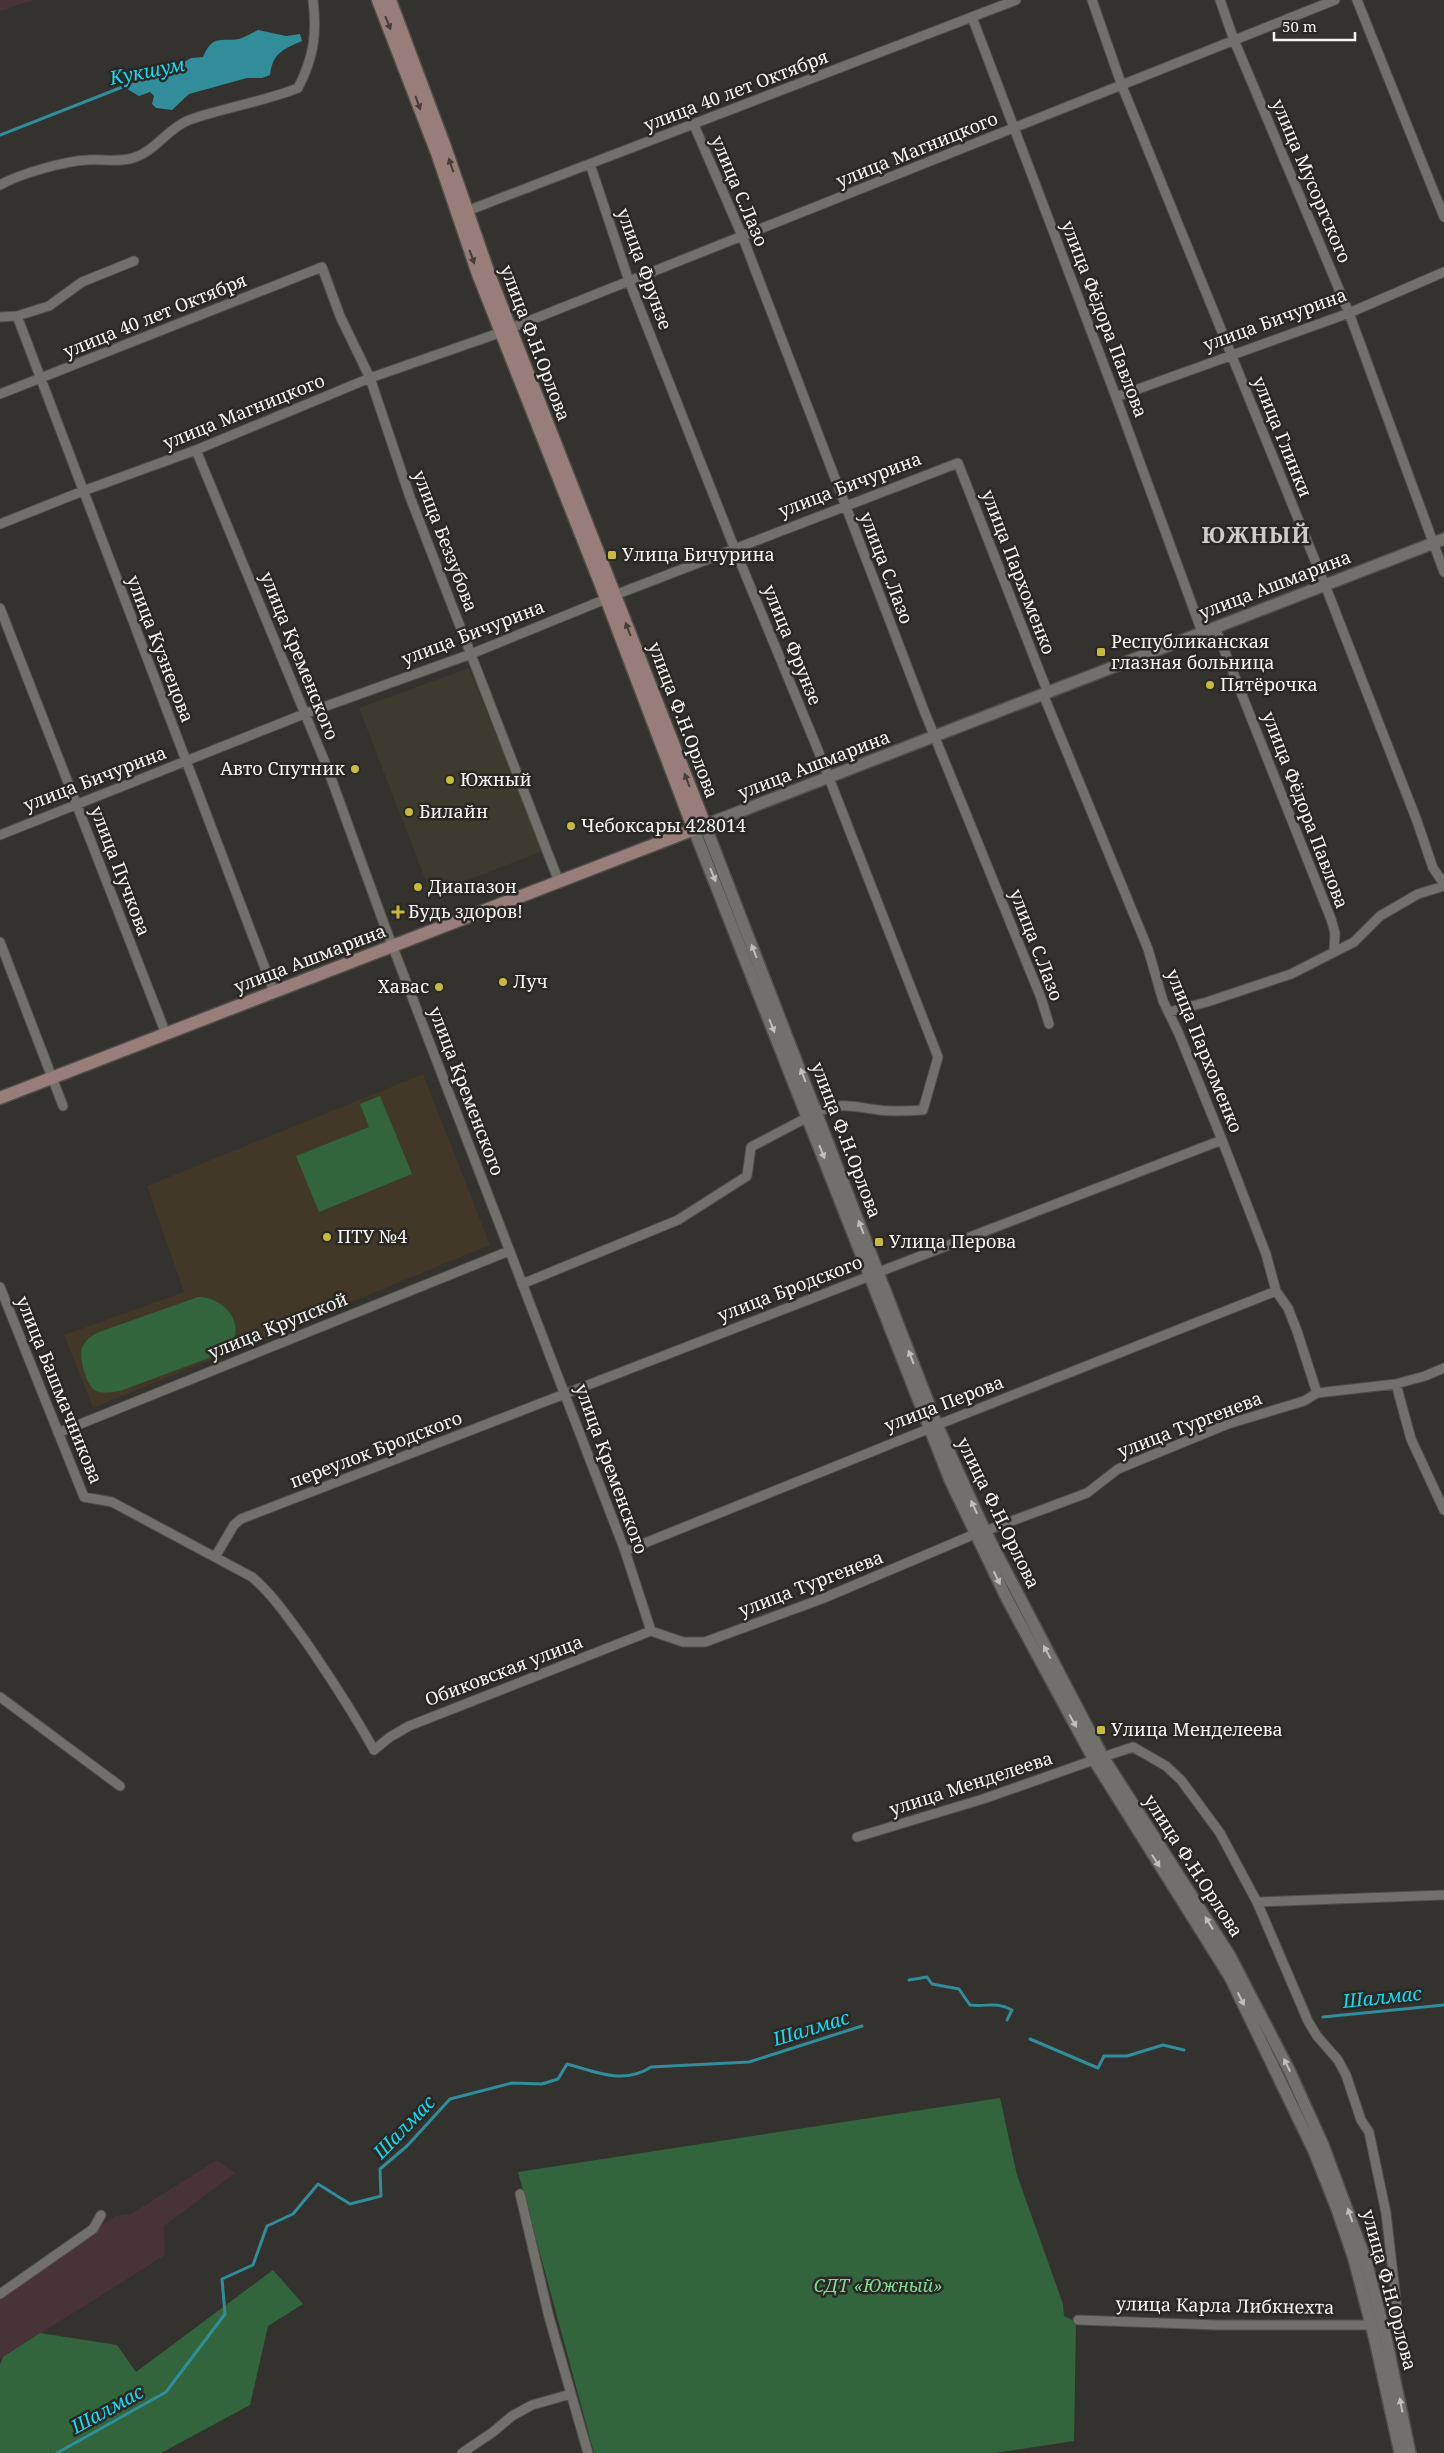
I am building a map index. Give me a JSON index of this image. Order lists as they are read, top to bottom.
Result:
{
  "streets": {
    "main road": ["улица Ф.Н.Орлова", "улица Ашмарина"],
    "street": [
      "улица 40 лет Октября",
      "улица Магницкого",
      "улица Мусоргского",
      "улица С.Лазо",
      "улица Фрунзе",
      "улица Фёдора Павлова",
      "улица Бичурина",
      "улица Глинки",
      "улица Беззубова",
      "улица Пархоменко",
      "улица Кузнецова",
      "улица Кременского",
      "улица Пучкова",
      "улица Бродского",
      "улица Крупской",
      "улица Башмачникова",
      "улица Перова",
      "улица Тургенева",
      "переулок Бродского",
      "Обиковская улица",
      "улица Менделеева",
      "улица Карла Либкнехта"
    ]
  },
  "crossings": [
    ["улица 40 лет Октября", "улица С.Лазо"],
    ["улица 40 лет Октября", "улица Фрунзе"],
    ["улица 40 лет Октября", "улица Фёдора Павлова"],
    ["улица 40 лет Октября", "улица Ф.Н.Орлова"],
    ["улица 40 лет Октября", "улица Беззубова"],
    ["улица 40 лет Октября", "улица Кузнецова"],
    ["улица Магницкого", "улица Мусоргского"],
    ["улица Магницкого", "улица С.Лазо"],
    ["улица Магницкого", "улица Фрунзе"],
    ["улица Магницкого", "улица Фёдора Павлова"],
    ["улица Магницкого", "улица Ф.Н.Орлова"],
    ["улица Магницкого", "улица Глинки"],
    ["улица Магницкого", "улица Беззубова"],
    ["улица Магницкого", "улица Кузнецова"],
    ["улица Магницкого", "улица Кременского"],
    ["улица Мусоргского", "улица Бичурина"],
    ["улица Мусоргского", "улица Ашмарина"],
    ["улица С.Лазо", "улица Бичурина"],
    ["улица С.Лазо", "улица Ашмарина"],
    ["улица Фрунзе", "улица Бичурина"],
    ["улица Фрунзе", "улица Ф.Н.Орлова"],
    ["улица Фрунзе", "улица Ашмарина"],
    ["улица Фёдора Павлова", "улица Бичурина"],
    ["улица Фёдора Павлова", "улица Ашмарина"],
    ["улица Бичурина", "улица Ф.Н.Орлова"],
    ["улица Бичурина", "улица Глинки"],
    ["улица Бичурина", "улица Беззубова"],
    ["улица Бичурина", "улица Пархоменко"],
    ["улица Бичурина", "улица Кузнецова"],
    ["улица Бичурина", "улица Кременского"],
    ["улица Бичурина", "улица Пучкова"],
    ["улица Ф.Н.Орлова", "улица Ашмарина"],
    ["улица Ф.Н.Орлова", "улица Бродского"],
    ["улица Ф.Н.Орлова", "улица Перова"],
    ["улица Ф.Н.Орлова", "улица Тургенева"],
    ["улица Ф.Н.Орлова", "улица Менделеева"],
    ["улица Ф.Н.Орлова", "улица Карла Либкнехта"],
    ["улица Глинки", "улица Ашмарина"],
    ["улица Беззубова", "улица Ашмарина"],
    ["улица Пархоменко", "улица Ашмарина"],
    ["улица Пархоменко", "улица Бродского"],
    ["улица Пархоменко", "улица Перова"],
    ["улица Пархоменко", "улица Тургенева"],
    ["улица Ашмарина", "улица Кузнецова"],
    ["улица Ашмарина", "улица Кременского"],
    ["улица Ашмарина", "улица Пучкова"],
    ["улица Кременского", "улица Бродского"],
    ["улица Кременского", "улица Крупской"],
    ["улица Кременского", "улица Перова"],
    ["улица Кременского", "улица Тургенева"],
    ["улица Кременского", "переулок Бродского"],
    ["улица Кременского", "Обиковская улица"],
    ["улица Бродского", "переулок Бродского"],
    ["улица Крупской", "улица Башмачникова"],
    ["улица Башмачникова", "переулок Бродского"],
    ["улица Башмачникова", "Обиковская улица"],
    ["улица Тургенева", "Обиковская улица"]
  ],
  "districts": ["ЮЖНЫЙ"],
  "water": ["Кукшум", "Шалмас"],
  "parks": ["СДТ «Южный»"],
  "places": {
    "transit": [
      "Улица Бичурина",
      "Республиканская глазная больница",
      "Улица Перова",
      "Улица Менделеева"
    ],
    "other": [
      "Пятёрочка",
      "Авто Спутник",
      "Южный",
      "Билайн",
      "Чебоксары 428014",
      "Диапазон",
      "Луч",
      "Хавас",
      "ПТУ №4"
    ],
    "health": ["Будь здоров!"]
  },
  "scale_bar": "50 m"
}
